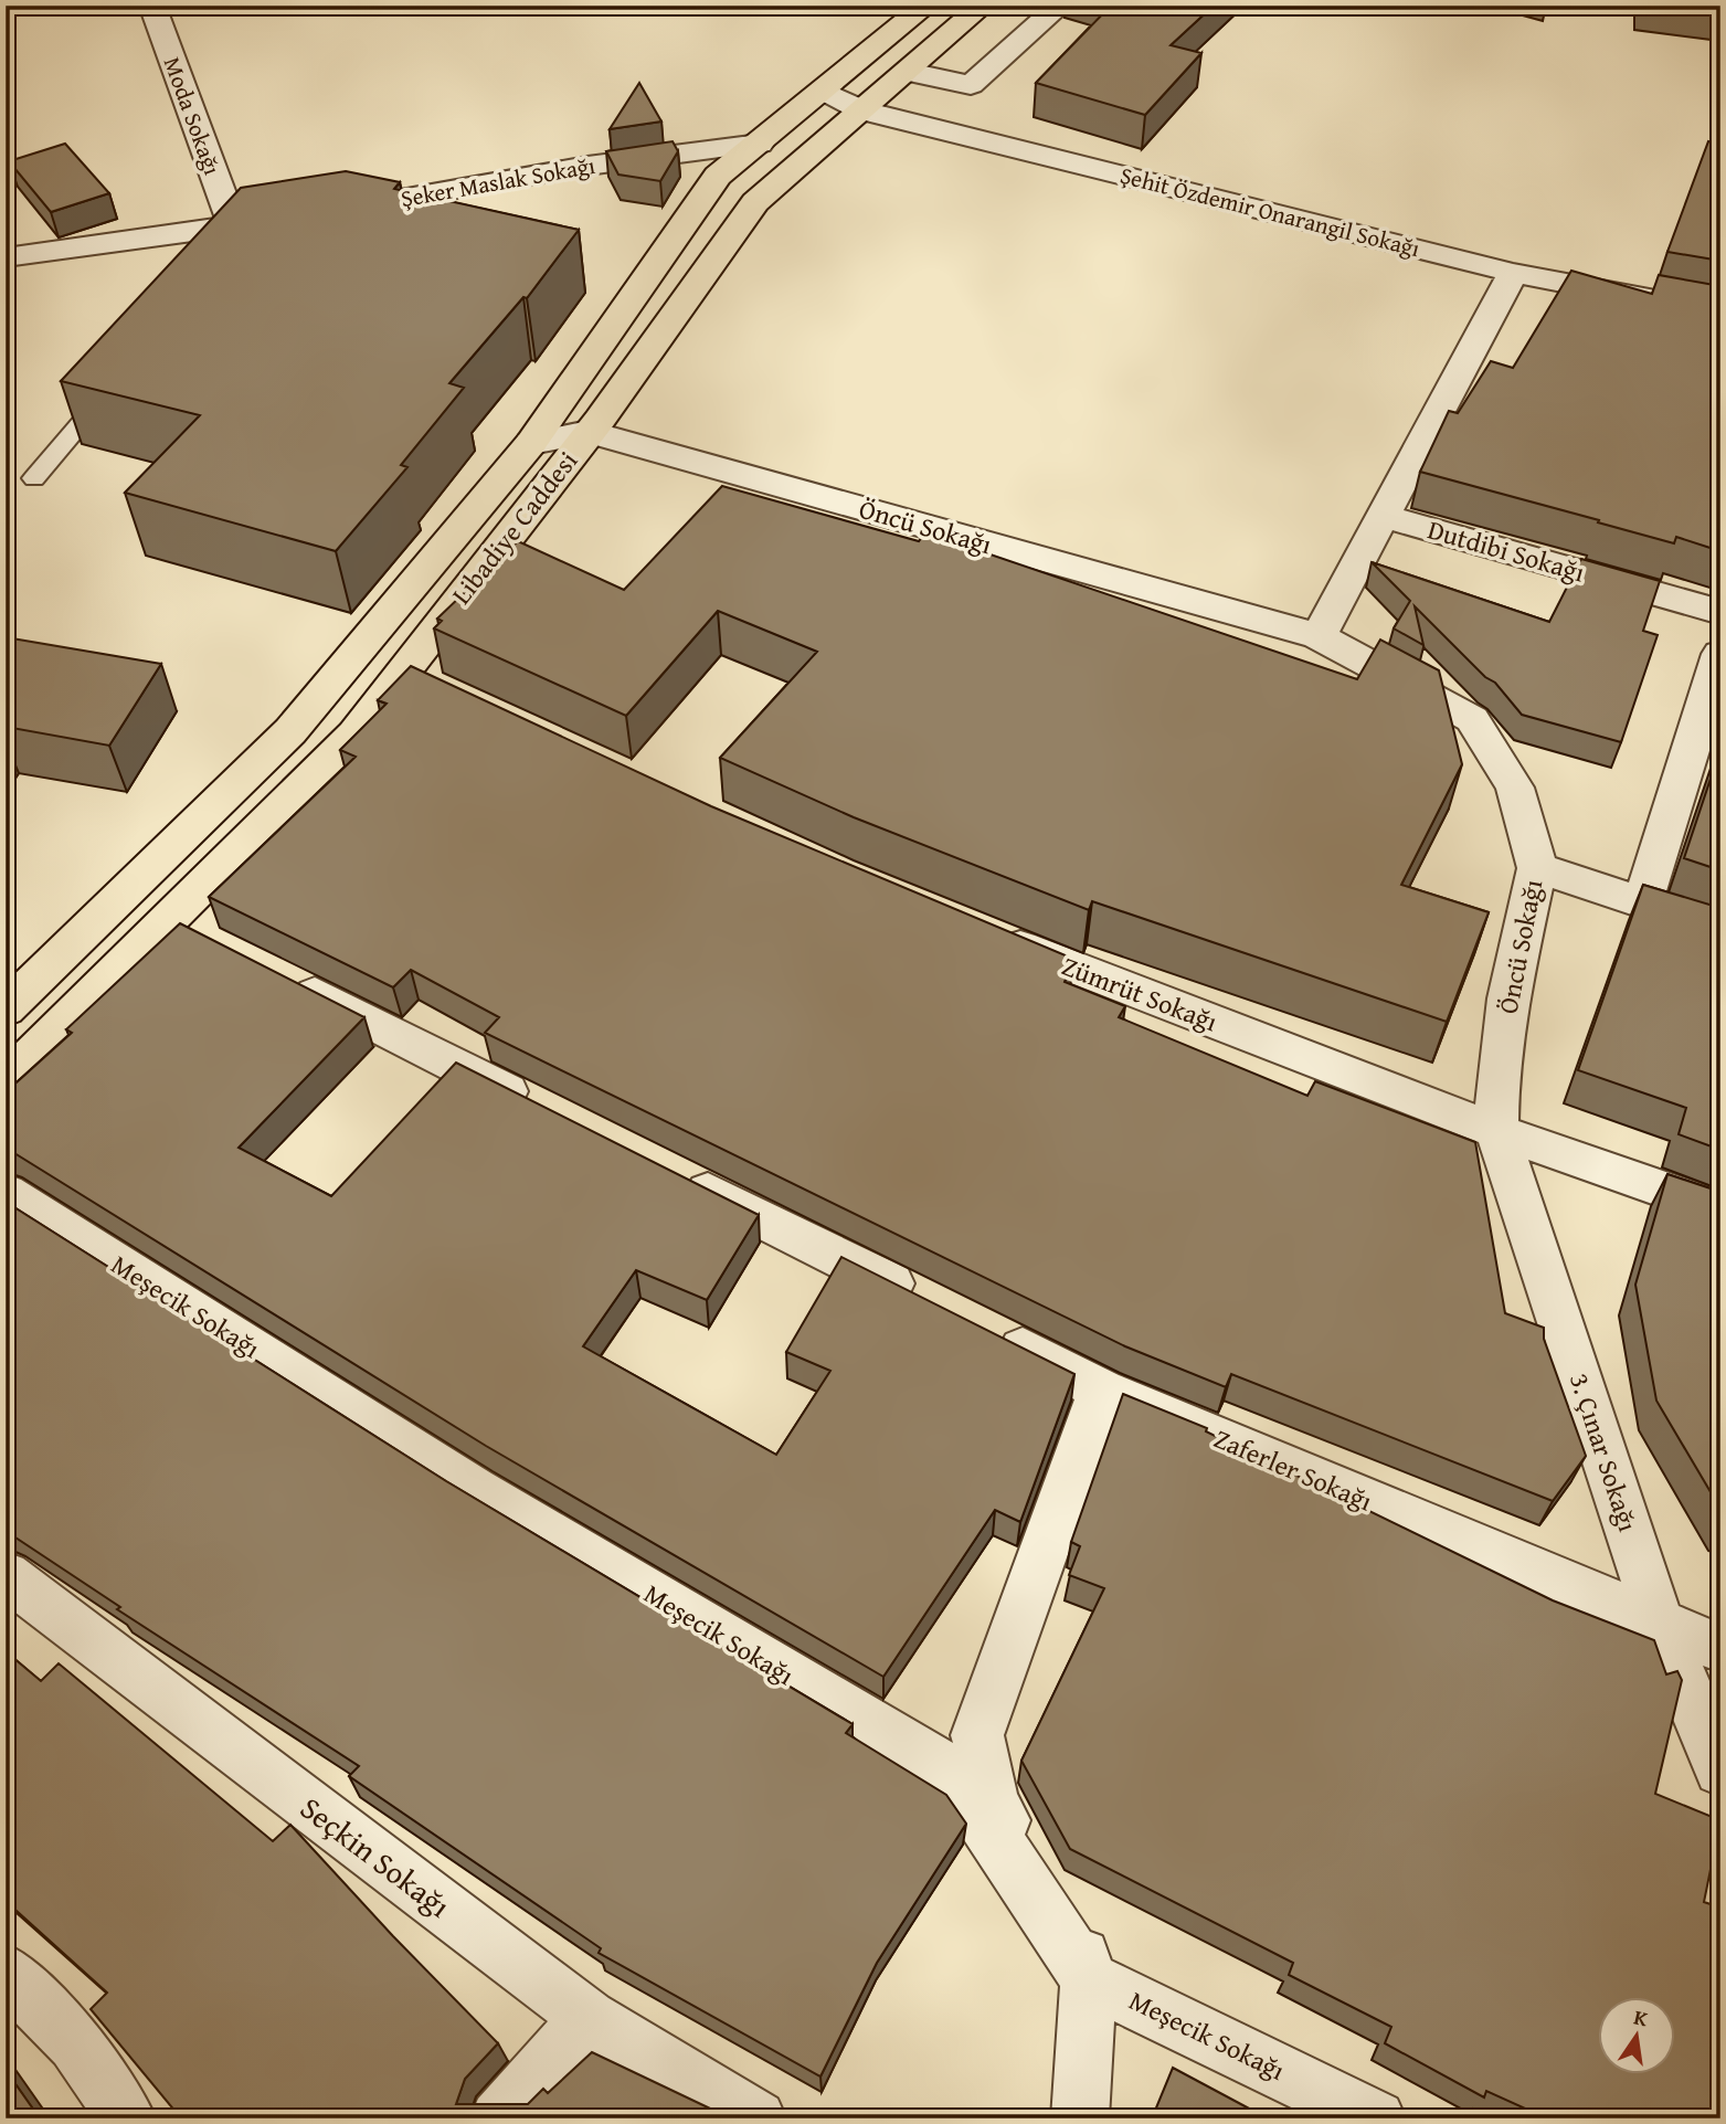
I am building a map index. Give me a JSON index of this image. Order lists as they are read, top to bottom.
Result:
{
  "streets": {
    "main road": ["Libadiye Caddesi"],
    "street": [
      "Moda Sokağı",
      "Şeker Maslak Sokağı",
      "Şehit Özdemir Onarangil Sokağı",
      "Öncü Sokağı",
      "Dutdibi Sokağı",
      "Zümrüt Sokağı",
      "Meşecik Sokağı",
      "3. Çınar Sokağı",
      "Zaferler Sokağı",
      "Seçkin Sokağı"
    ]
  },
  "crossings": [
    ["Şeker Maslak Sokağı", "Libadiye Caddesi"],
    ["Şehit Özdemir Onarangil Sokağı", "Libadiye Caddesi"],
    ["Öncü Sokağı", "Libadiye Caddesi"],
    ["Öncü Sokağı", "Zümrüt Sokağı"],
    ["Öncü Sokağı", "3. Çınar Sokağı"],
    ["Zümrüt Sokağı", "3. Çınar Sokağı"],
    ["3. Çınar Sokağı", "Zaferler Sokağı"]
  ],
  "north": "top"
}
